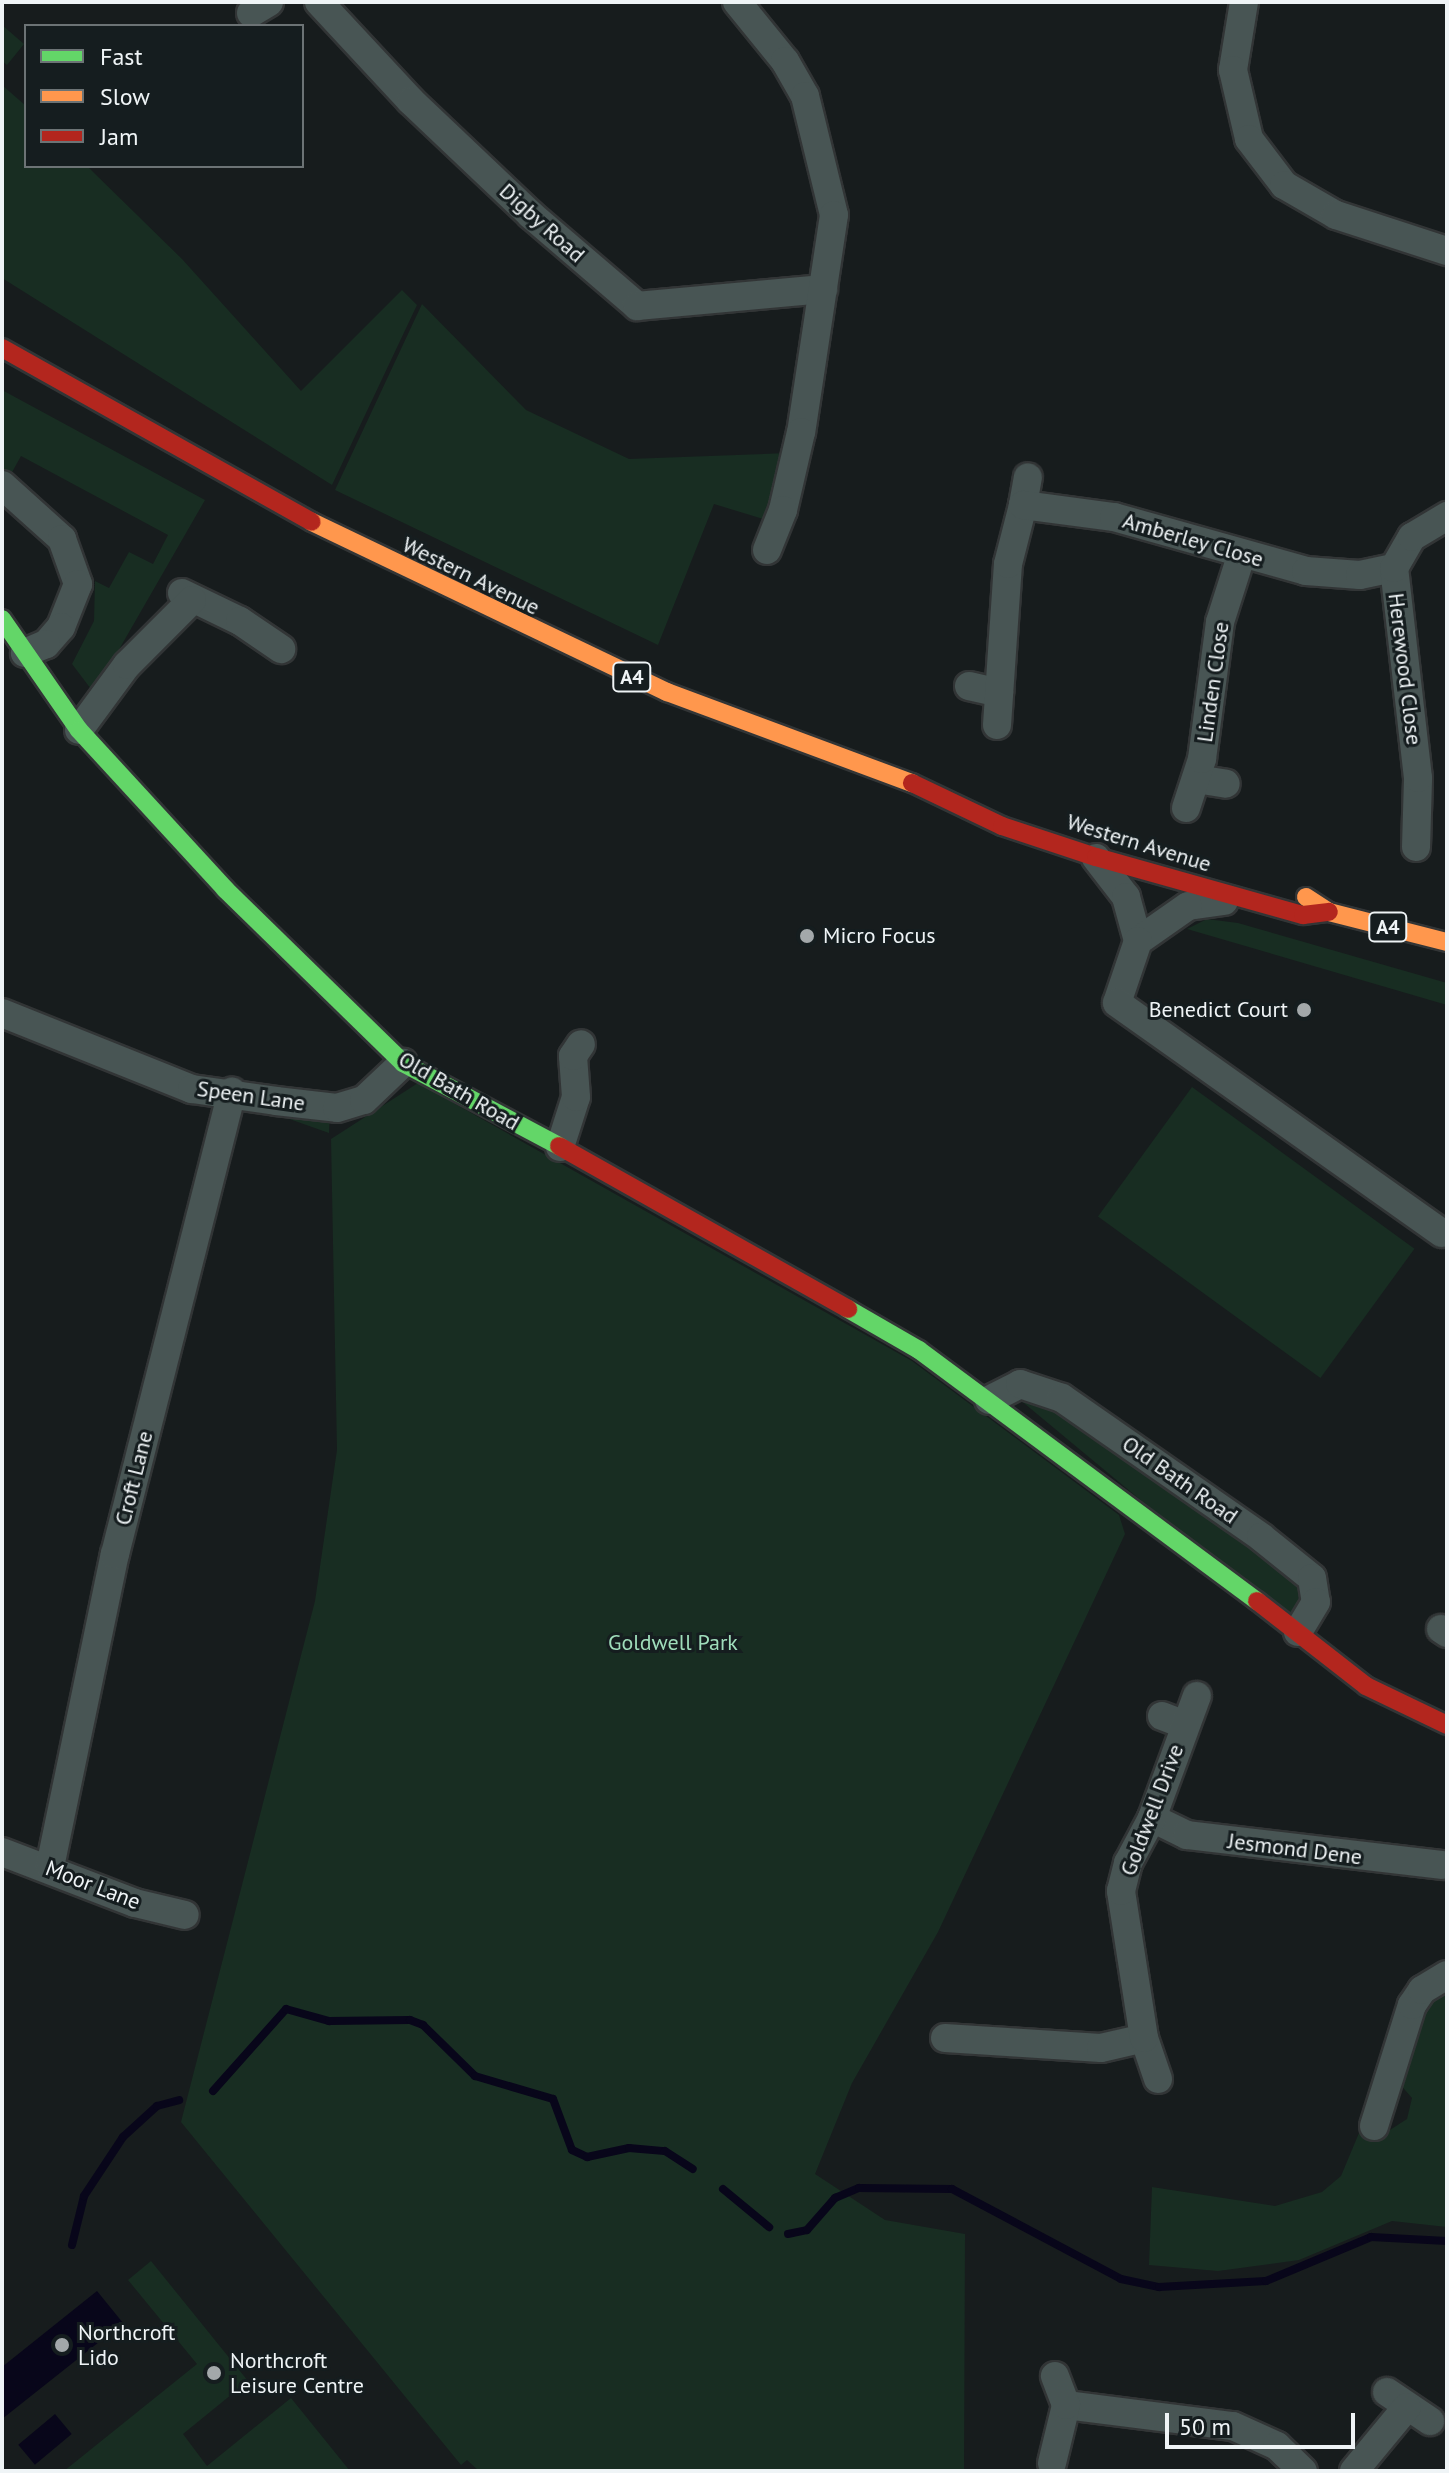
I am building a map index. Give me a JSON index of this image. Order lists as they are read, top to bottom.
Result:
{
  "streets": {
    "street": [
      "Digby Road",
      "Amberley Close",
      "Western Avenue",
      "Herewood Close",
      "A4",
      "Linden Close",
      "Old Bath Road",
      "Speen Lane",
      "Croft Lane",
      "Goldwell Drive",
      "Jesmond Dene",
      "Moor Lane"
    ]
  },
  "crossings": [
    ["Amberley Close", "Herewood Close"],
    ["Amberley Close", "Linden Close"],
    ["Old Bath Road", "Speen Lane"],
    ["Speen Lane", "Croft Lane"],
    ["Croft Lane", "Moor Lane"],
    ["Goldwell Drive", "Jesmond Dene"]
  ],
  "parks": ["Goldwell Park"],
  "places": [
    "Micro Focus",
    "Benedict Court",
    "Northcroft Lido",
    "Northcroft Leisure Centre"
  ],
  "legend": ["Fast", "Slow", "Jam"],
  "scale_bar": "50 m"
}
